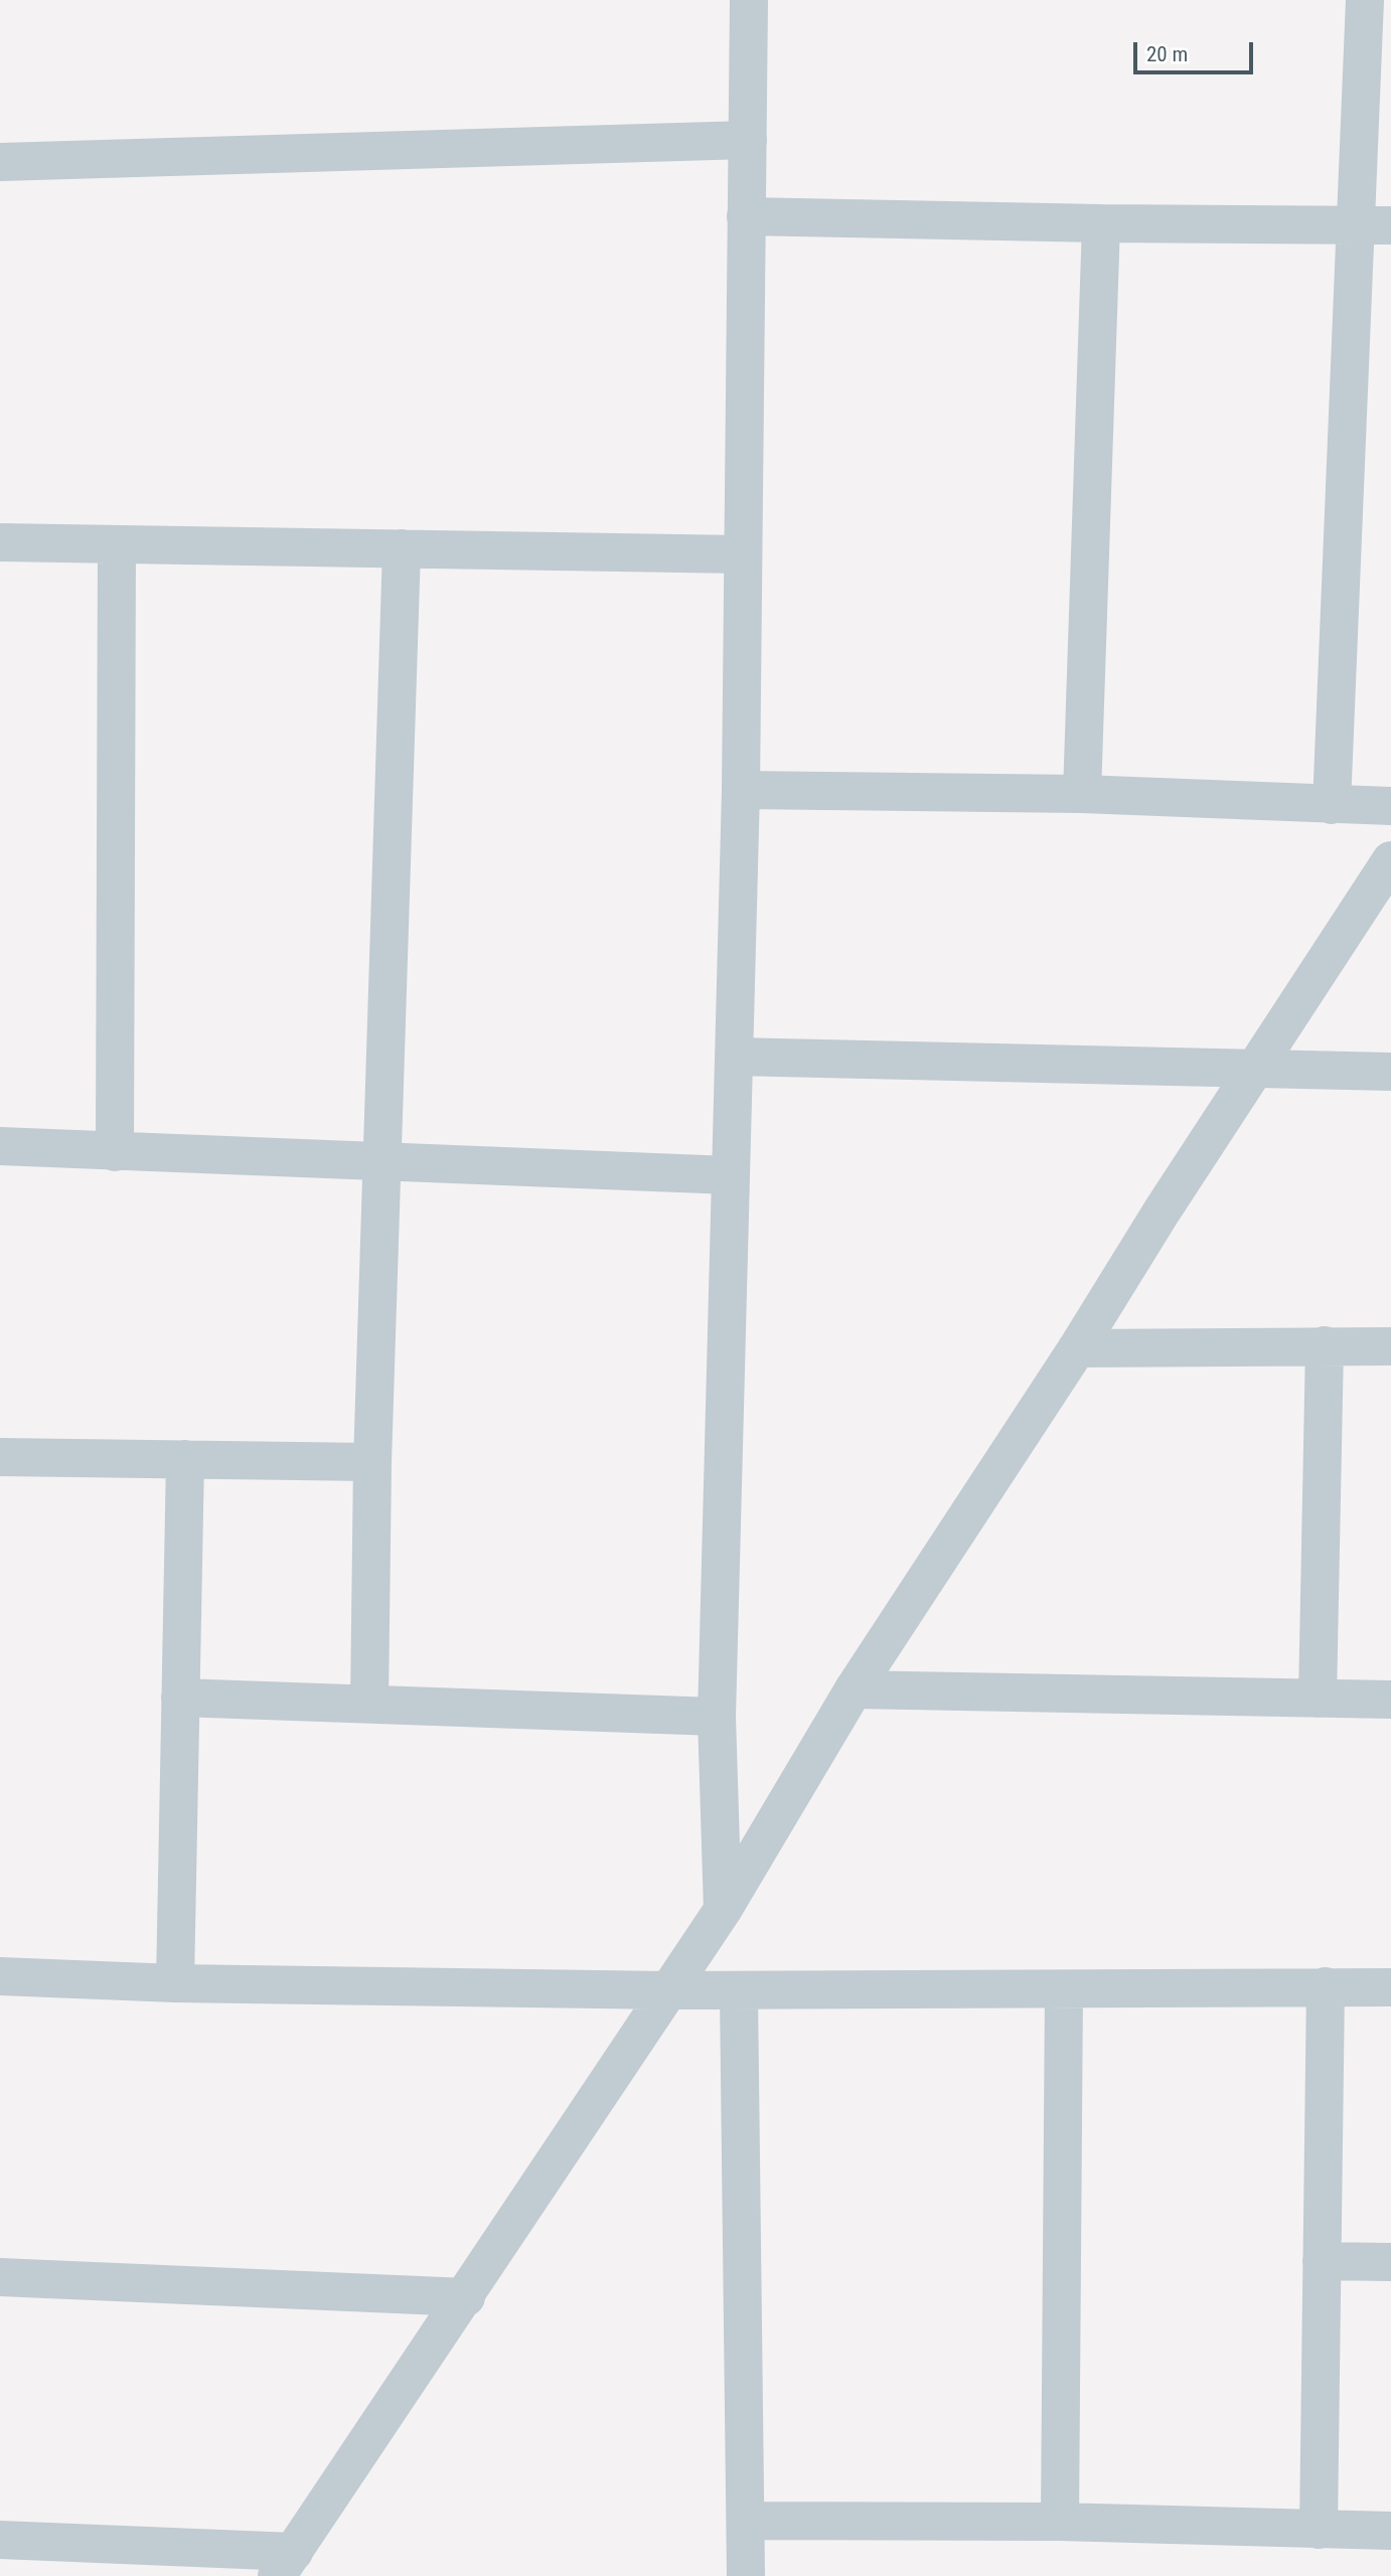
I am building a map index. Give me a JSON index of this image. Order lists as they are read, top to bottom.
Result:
{
  "scale_bar": "20 m"
}
